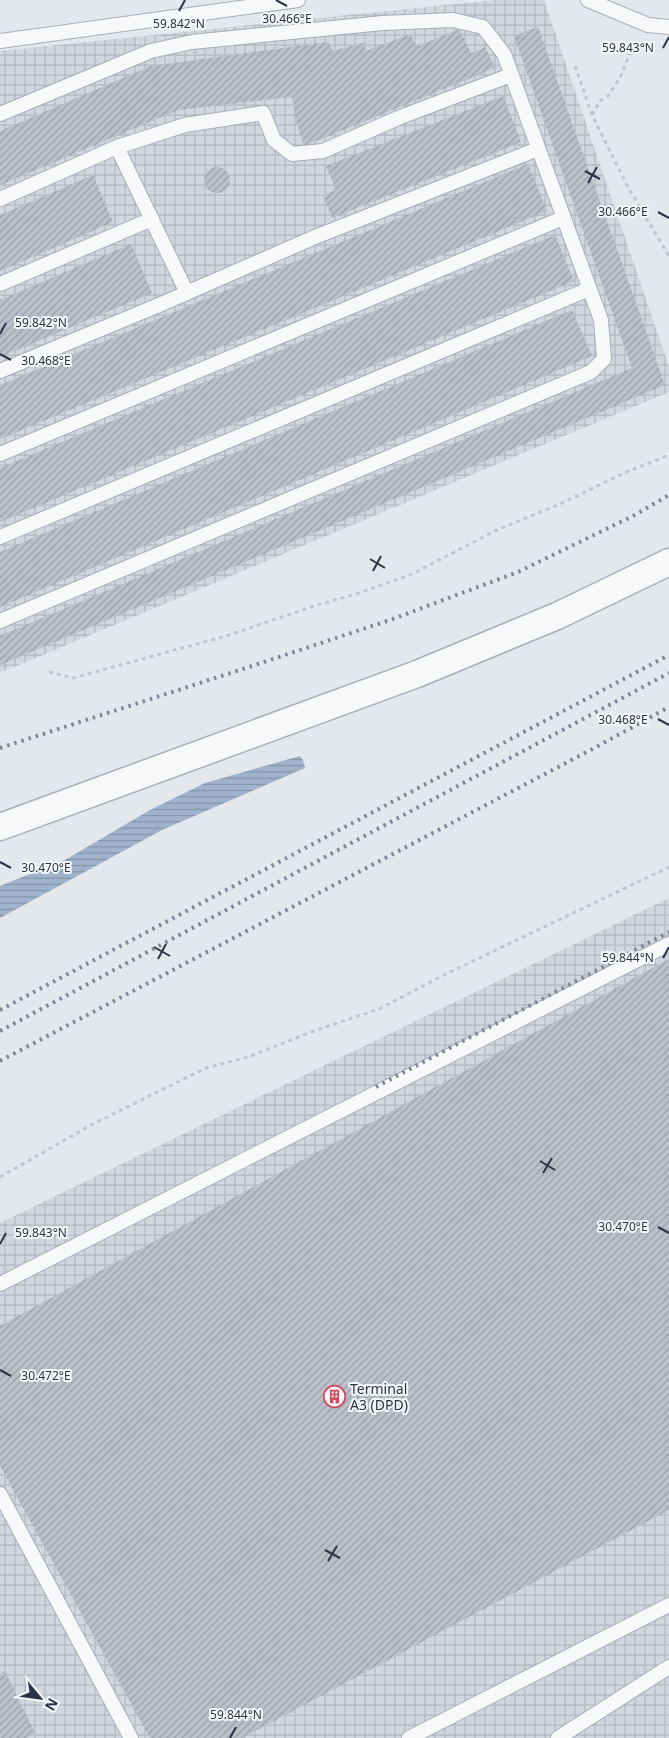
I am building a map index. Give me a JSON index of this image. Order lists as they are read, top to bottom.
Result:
{
  "places": {
    "building": ["Terminal A3 (DPD)"]
  },
  "north": "bottom right",
  "coordinates": [
    "30.466°E",
    "59.842°N",
    "59.843°N",
    "30.468°E",
    "30.470°E",
    "59.844°N",
    "30.472°E"
  ]
}
